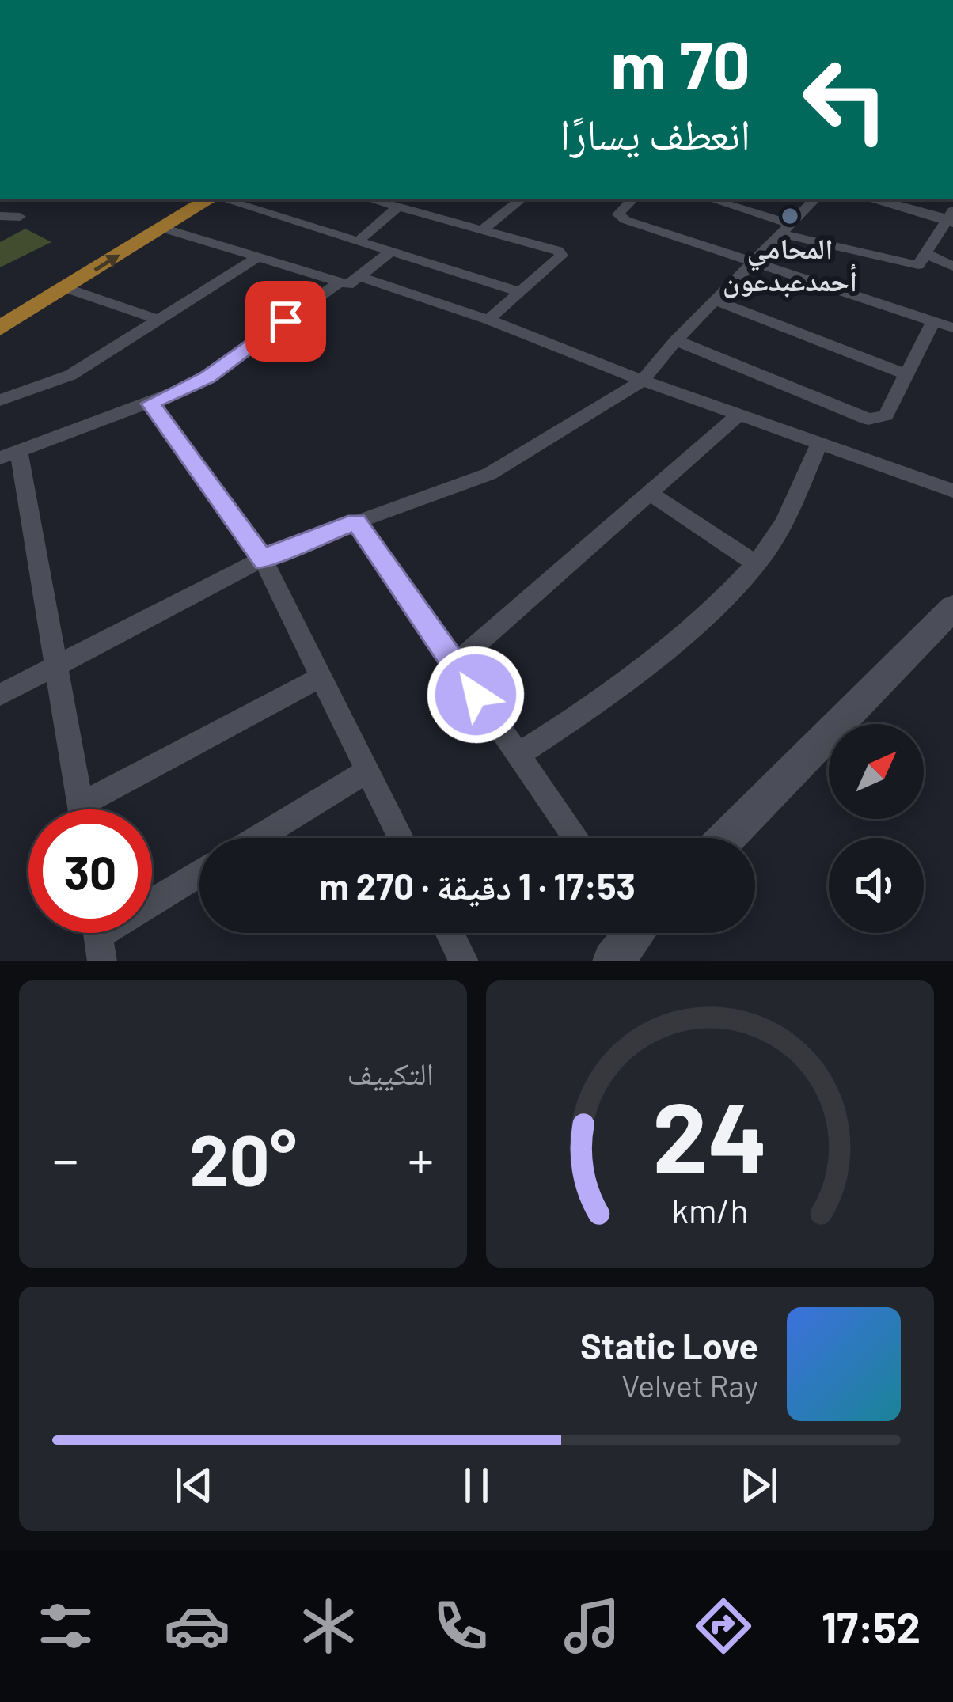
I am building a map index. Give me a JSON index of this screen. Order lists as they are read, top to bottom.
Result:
{
  "places": ["المحامي أحمدعبدعون"],
  "north": "top right",
  "page": {
    "turn": ["70 m", "انعطف يسارًا"],
    "limit": "30",
    "trip": "17:53 · 1 دقيقة · 270 m",
    "tile": "التكييف",
    "heat": ["−", "20°", "+"],
    "song": ["Static Love", "Velvet Ray"],
    "tabs": "17:52",
    "gauge": ["24", "km/h"]
  }
}
